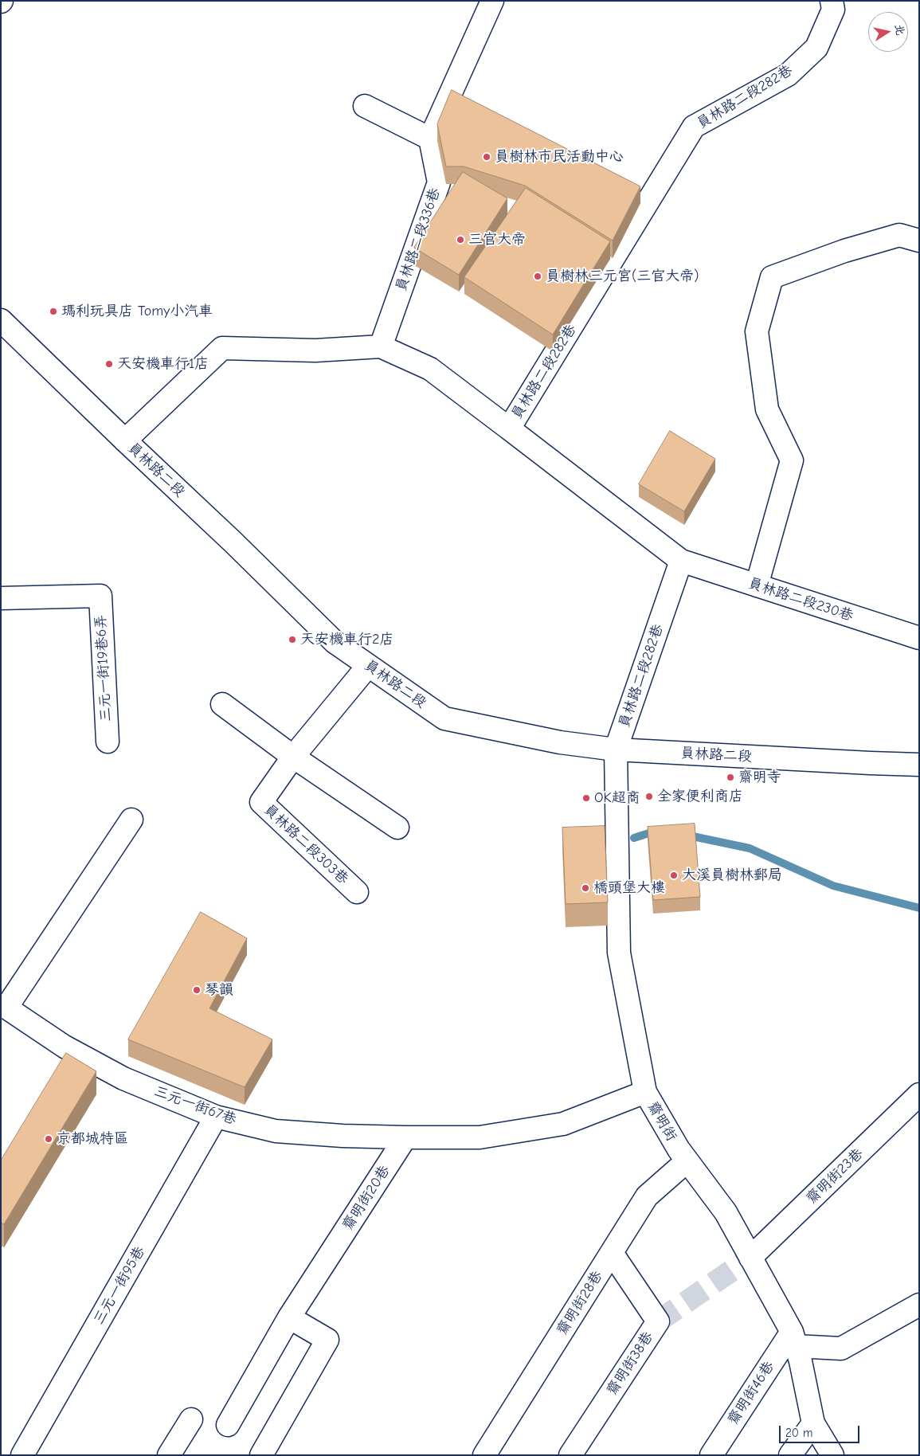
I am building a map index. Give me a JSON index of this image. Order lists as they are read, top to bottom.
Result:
{
  "streets": {
    "main road": [
      "員林路二段282巷",
      "員林路二段336巷",
      "員林路二段",
      "員林路二段230巷",
      "三元一街19巷6弄",
      "員林路二段303巷",
      "三元一街67巷",
      "齋明街",
      "齋明街23巷",
      "齋明街20巷",
      "三元一街95巷",
      "齋明街28巷",
      "齋明街38巷",
      "齋明街46巷"
    ]
  },
  "crossings": [
    ["員林路二段282巷", "員林路二段"],
    ["員林路二段282巷", "員林路二段230巷"],
    ["員林路二段282巷", "齋明街"],
    ["員林路二段", "員林路二段303巷"],
    ["員林路二段", "齋明街"],
    ["三元一街67巷", "齋明街20巷"],
    ["三元一街67巷", "三元一街95巷"],
    ["齋明街", "齋明街23巷"],
    ["齋明街", "齋明街28巷"],
    ["齋明街", "齋明街46巷"],
    ["齋明街28巷", "齋明街38巷"]
  ],
  "places": [
    "員樹林市民活動中心",
    "三官大帝",
    "員樹林三元宮(三官大帝)",
    "瑪利玩具店 Tomy小汽車",
    "天安機車行1店",
    "天安機車行2店",
    "齋明寺",
    "全家便利商店",
    "OK超商",
    "大溪員樹林郵局",
    "橋頭堡大樓",
    "琴韻",
    "京都城特區"
  ],
  "scale_bar": "20 m",
  "north": "right"
}
